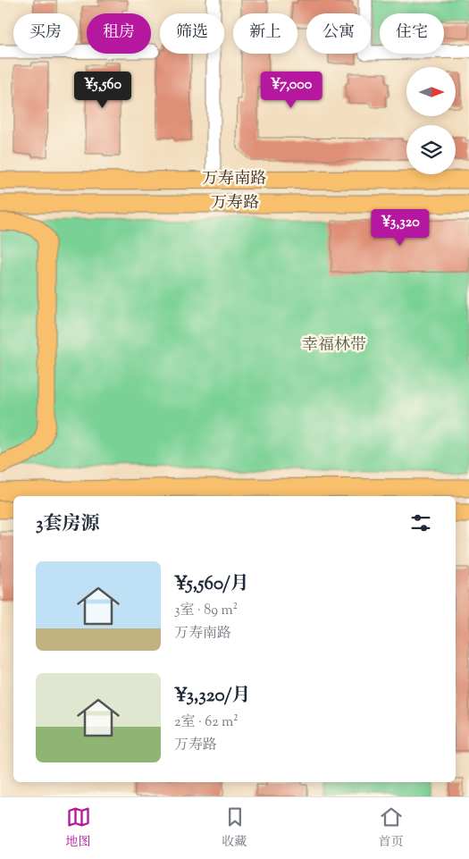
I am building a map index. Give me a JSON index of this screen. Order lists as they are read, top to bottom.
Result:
{
  "streets": {
    "main road": ["万寿南路", "万寿路"]
  },
  "parks": ["幸福林带"],
  "north": "right",
  "page": {
    "chip": [
      "买房",
      "租房",
      "筛选",
      "新上",
      "公寓",
      "住宅"
    ],
    "price": ["¥5,560", "¥7,000", "¥3,320"],
    "heading": "3套房源",
    "list": [
      {
        "name": "¥5,560/月",
        "note": "3室 · 89 m² · 万寿南路"
      },
      {
        "name": "¥3,320/月",
        "note": "2室 · 62 m² · 万寿路"
      }
    ],
    "tabs": ["地图", "收藏", "首页"]
  }
}
